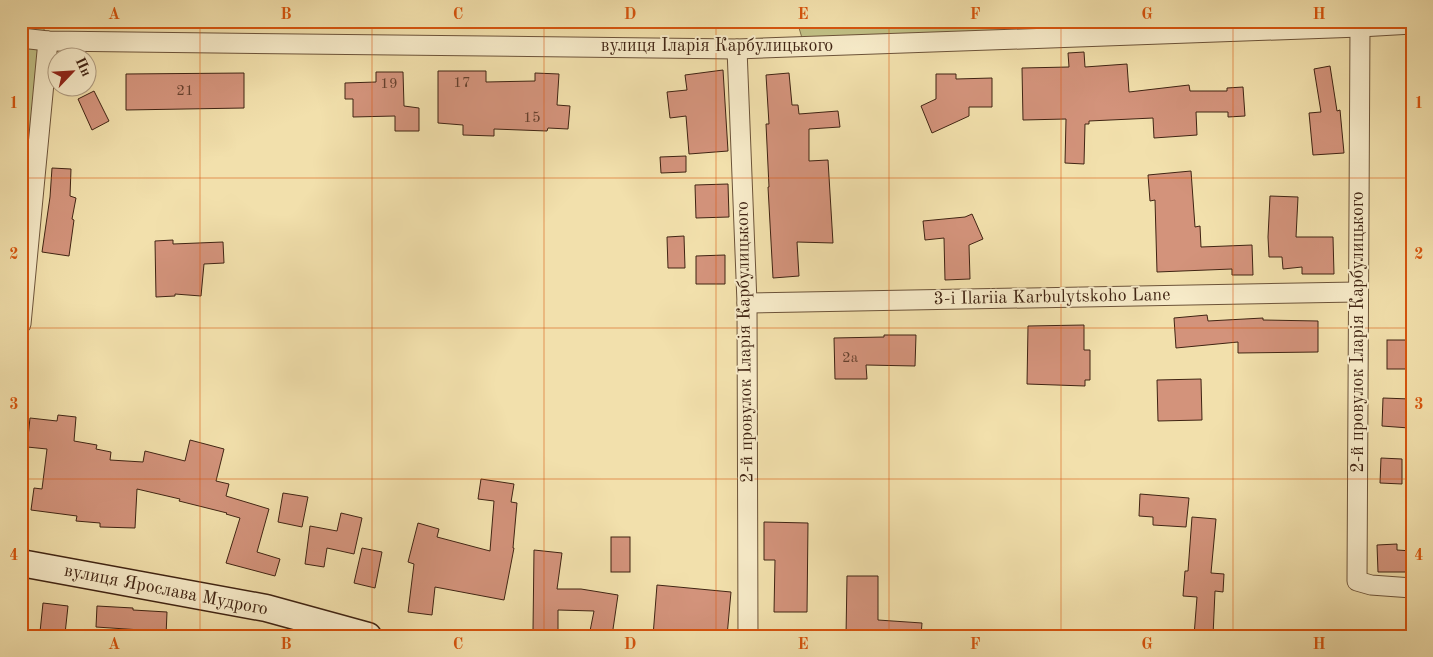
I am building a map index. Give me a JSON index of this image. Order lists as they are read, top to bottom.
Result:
{
  "streets": {
    "main road": ["вулиця Ярослава Мудрого"],
    "street": ["вулиця Іларія Карбулицького", "3-i Ilariia Karbulytskoho Lane", "2-й провулок Іларія Карбулицького"]
  },
  "crossings": [
    ["вулиця Іларія Карбулицького", "2-й провулок Іларія Карбулицького"],
    ["3-i Ilariia Karbulytskoho Lane", "2-й провулок Іларія Карбулицького"]
  ],
  "house_numbers": [
    "17",
    "19",
    "21",
    "15",
    "2а"
  ],
  "north": "top right",
  "grid": {
    "columns": [
      "A",
      "B",
      "C",
      "D",
      "E",
      "F",
      "G",
      "H"
    ],
    "rows": [
      "1",
      "2",
      "3",
      "4"
    ]
  }
}
